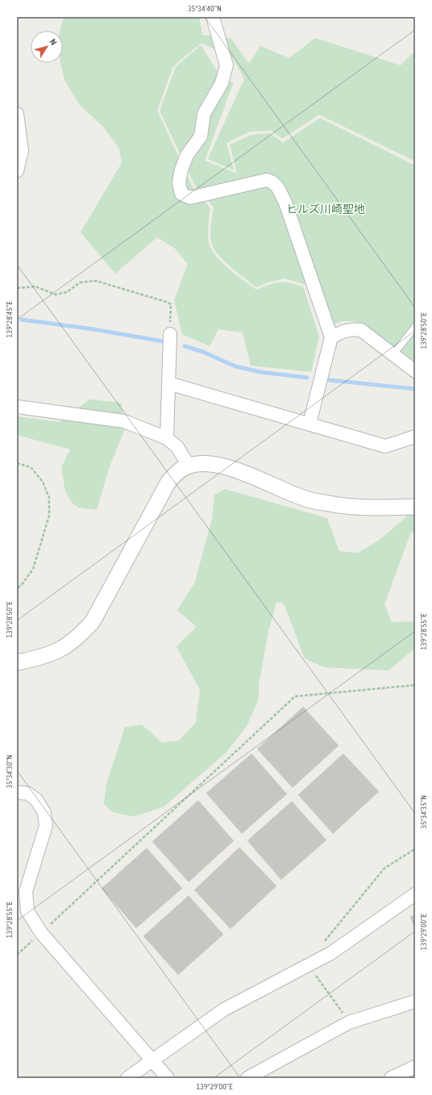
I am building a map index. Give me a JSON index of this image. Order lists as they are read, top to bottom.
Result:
{
  "parks": ["ヒルズ川崎聖地"],
  "north": "top right",
  "coordinates": [
    "35°34'40\"N",
    "139°28'45\"E",
    "139°28'50\"E",
    "139°28'55\"E",
    "35°34'30\"N",
    "35°34'35\"N",
    "139°29'00\"E"
  ]
}
